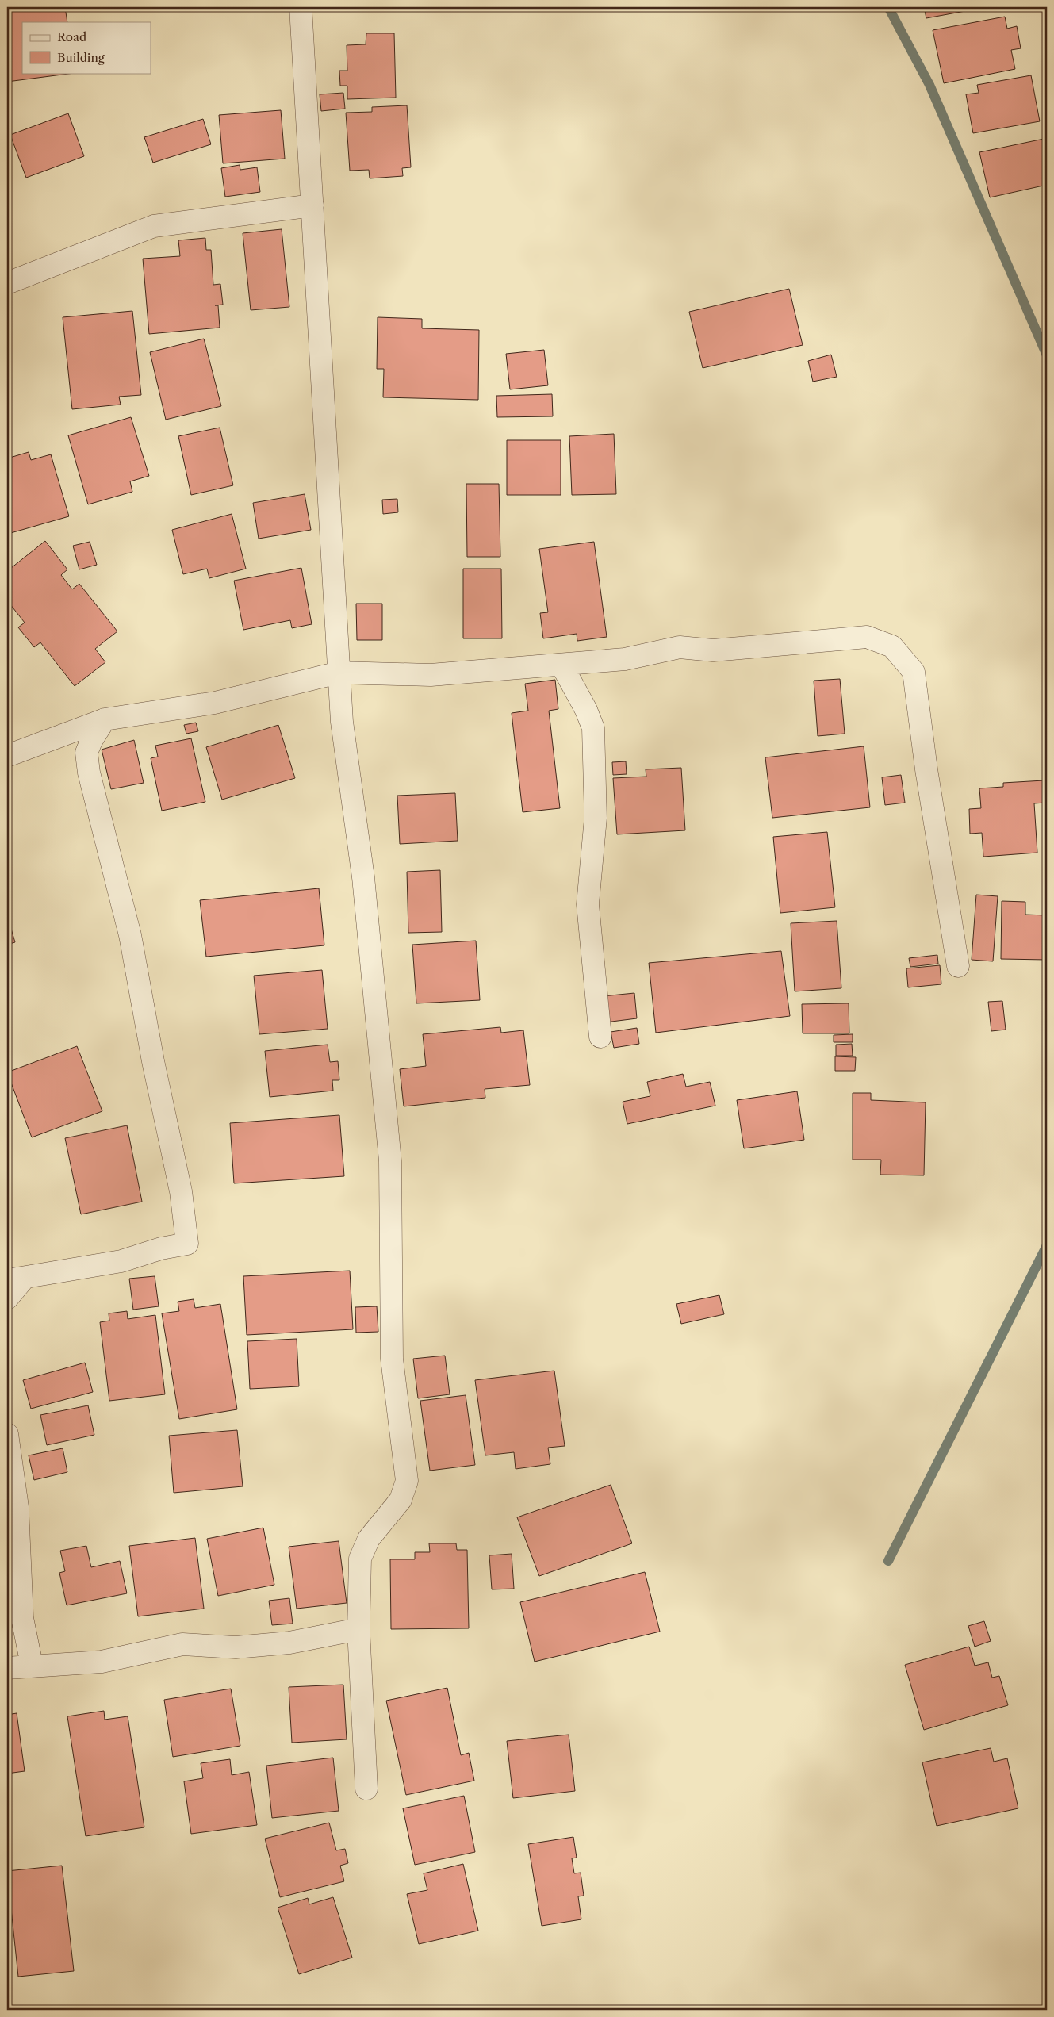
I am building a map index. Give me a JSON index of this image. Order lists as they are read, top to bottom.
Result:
{
  "legend": ["Road", "Building"]
}
